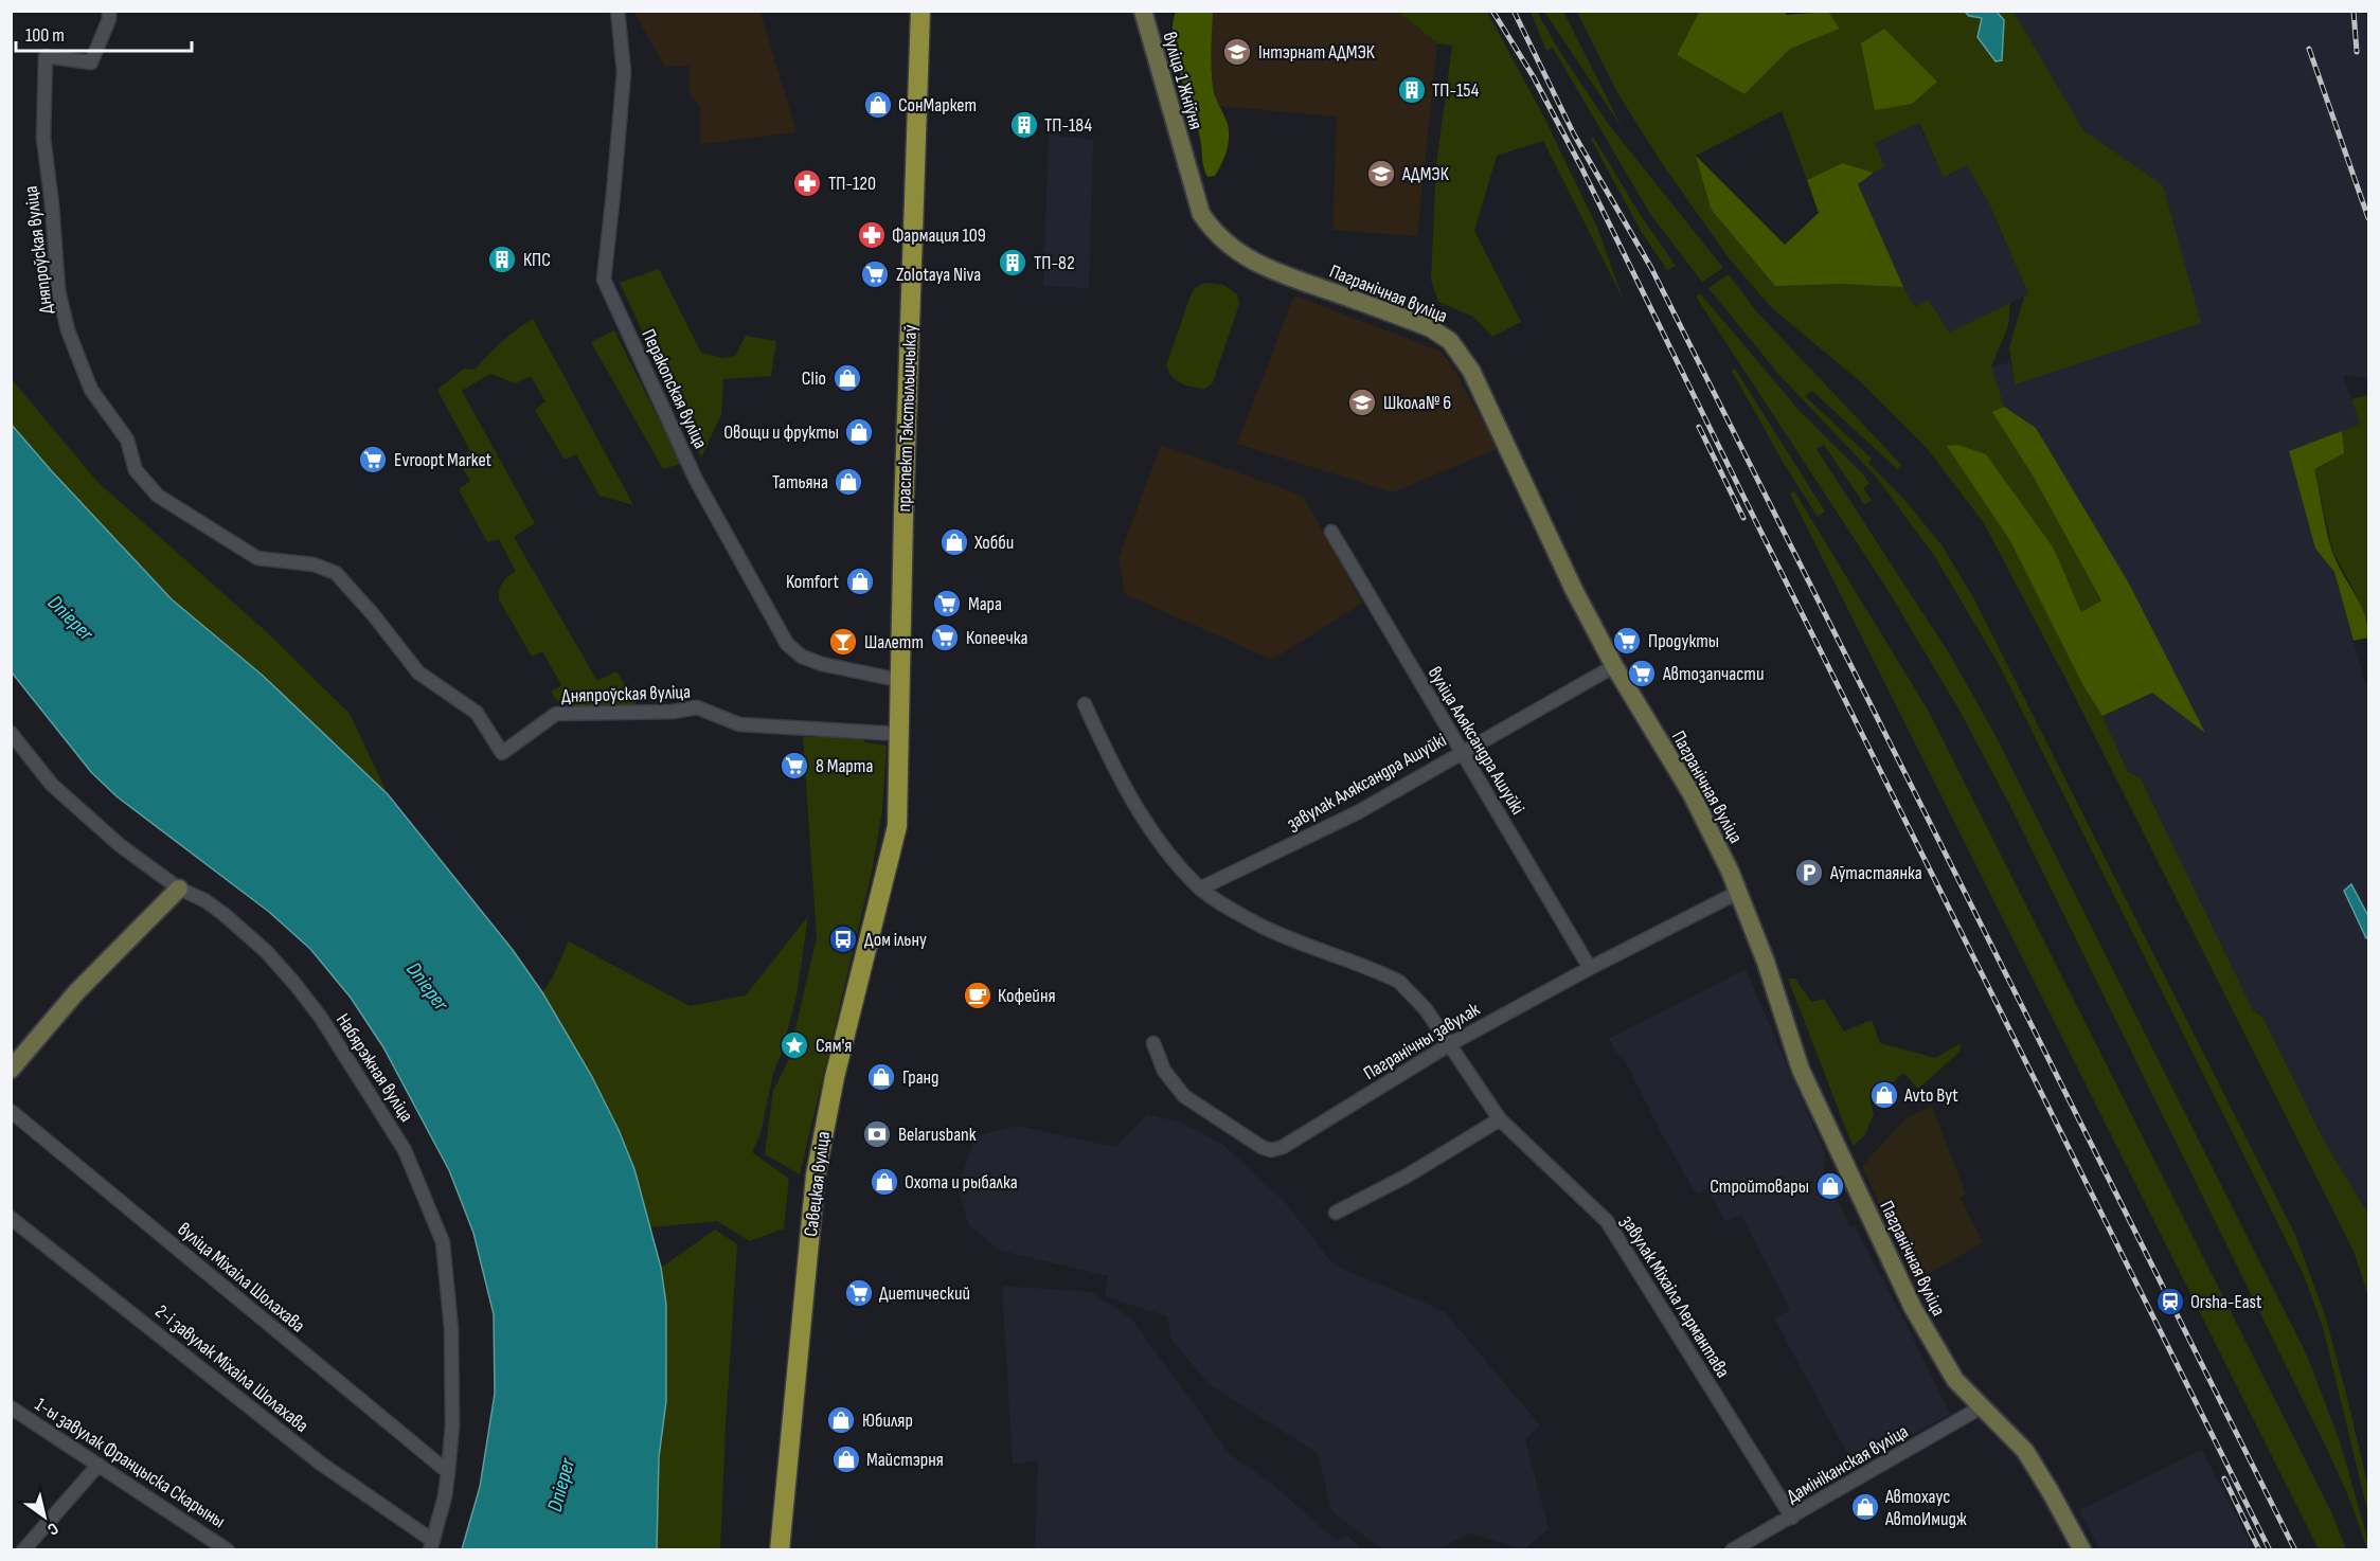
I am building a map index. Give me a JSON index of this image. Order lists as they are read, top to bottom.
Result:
{
  "streets": {
    "main road": [
      "вуліца 1 Жніўня",
      "Пагранічная вуліца",
      "праспект Тэкстыльшчыкаў",
      "Савецкая вуліца"
    ],
    "street": [
      "Дняпроўская вуліца",
      "Перакопская вуліца",
      "вуліца Аляксандра Ашуйкі",
      "завулак Аляксандра Ашуйкі",
      "Пагранічны завулак",
      "Набярэжная вуліца",
      "вуліца Міхаіла Шолахава",
      "завулак Міхаіла Лермантава",
      "2-і завулак Міхаіла Шолахава",
      "1-ы завулак Францыска Скарыны",
      "Дамініканская вуліца"
    ]
  },
  "crossings": [
    ["вуліца 1 Жніўня", "Пагранічная вуліца"],
    ["Дняпроўская вуліца", "праспект Тэкстыльшчыкаў"],
    ["Пагранічная вуліца", "завулак Аляксандра Ашуйкі"],
    ["Пагранічная вуліца", "Пагранічны завулак"],
    ["Пагранічная вуліца", "Дамініканская вуліца"],
    ["Перакопская вуліца", "праспект Тэкстыльшчыкаў"],
    ["праспект Тэкстыльшчыкаў", "Савецкая вуліца"],
    ["вуліца Аляксандра Ашуйкі", "завулак Аляксандра Ашуйкі"],
    ["вуліца Аляксандра Ашуйкі", "Пагранічны завулак"],
    ["завулак Аляксандра Ашуйкі", "завулак Міхаіла Лермантава"],
    ["Пагранічны завулак", "завулак Міхаіла Лермантава"],
    ["Набярэжная вуліца", "вуліца Міхаіла Шолахава"],
    ["Набярэжная вуліца", "2-і завулак Міхаіла Шолахава"],
    ["завулак Міхаіла Лермантава", "Дамініканская вуліца"]
  ],
  "water": ["Dnieper"],
  "places": {
    "school or university": ["Інтэрнат АДМЭК", "АДМЭК", "Школа№ 6"],
    "building": [
      "ТП-154",
      "ТП-184",
      "КПС",
      "ТП-82"
    ],
    "shop": [
      "СонМаркет",
      "Clio",
      "Овощи и фрукты",
      "Татьяна",
      "Хобби",
      "Komfort",
      "Гранд",
      "Avto Byt",
      "Охота и рыбалка",
      "Стройтовары",
      "Юбиляр",
      "Майстэрня",
      "Автохаус АвтоИмидж"
    ],
    "pharmacy": ["ТП-120", "Фармация 109"],
    "supermarket": [
      "Zolotaya Niva",
      "Evroopt Market",
      "Мара",
      "Копеечка",
      "Продукты",
      "Автозапчасти",
      "8 Марта",
      "Диетический"
    ],
    "bar": ["Шалетт"],
    "parking": ["Аўтастаянка"],
    "bus stop": ["Дом ільну"],
    "cafe": ["Кофейня"],
    "place": ["Сям'я"],
    "bank": ["Belarusbank"],
    "station": ["Orsha-East"]
  },
  "scale_bar": "100 m",
  "north": "bottom right"
}
